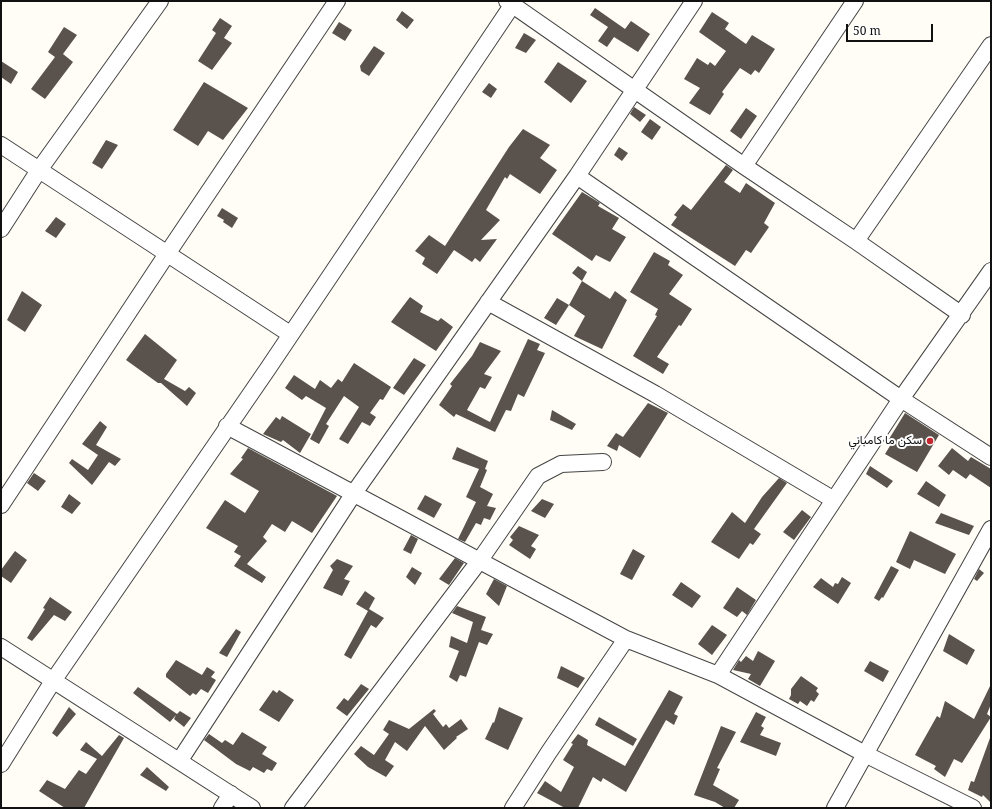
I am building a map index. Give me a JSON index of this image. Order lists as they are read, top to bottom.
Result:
{
  "places": ["سكن ما كامباني"],
  "scale_bar": "50 m"
}
